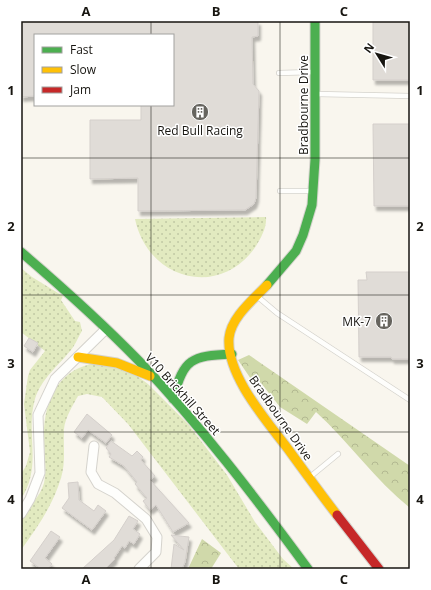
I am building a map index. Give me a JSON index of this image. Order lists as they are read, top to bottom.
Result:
{
  "streets": {
    "street": ["Bradbourne Drive", "V10 Brickhill Street"]
  },
  "places": {
    "building": ["Red Bull Racing", "MK-7"]
  },
  "legend": ["Fast", "Slow", "Jam"],
  "north": "top left",
  "grid": {
    "columns": ["A", "B", "C"],
    "rows": [
      "1",
      "2",
      "3",
      "4"
    ]
  }
}
